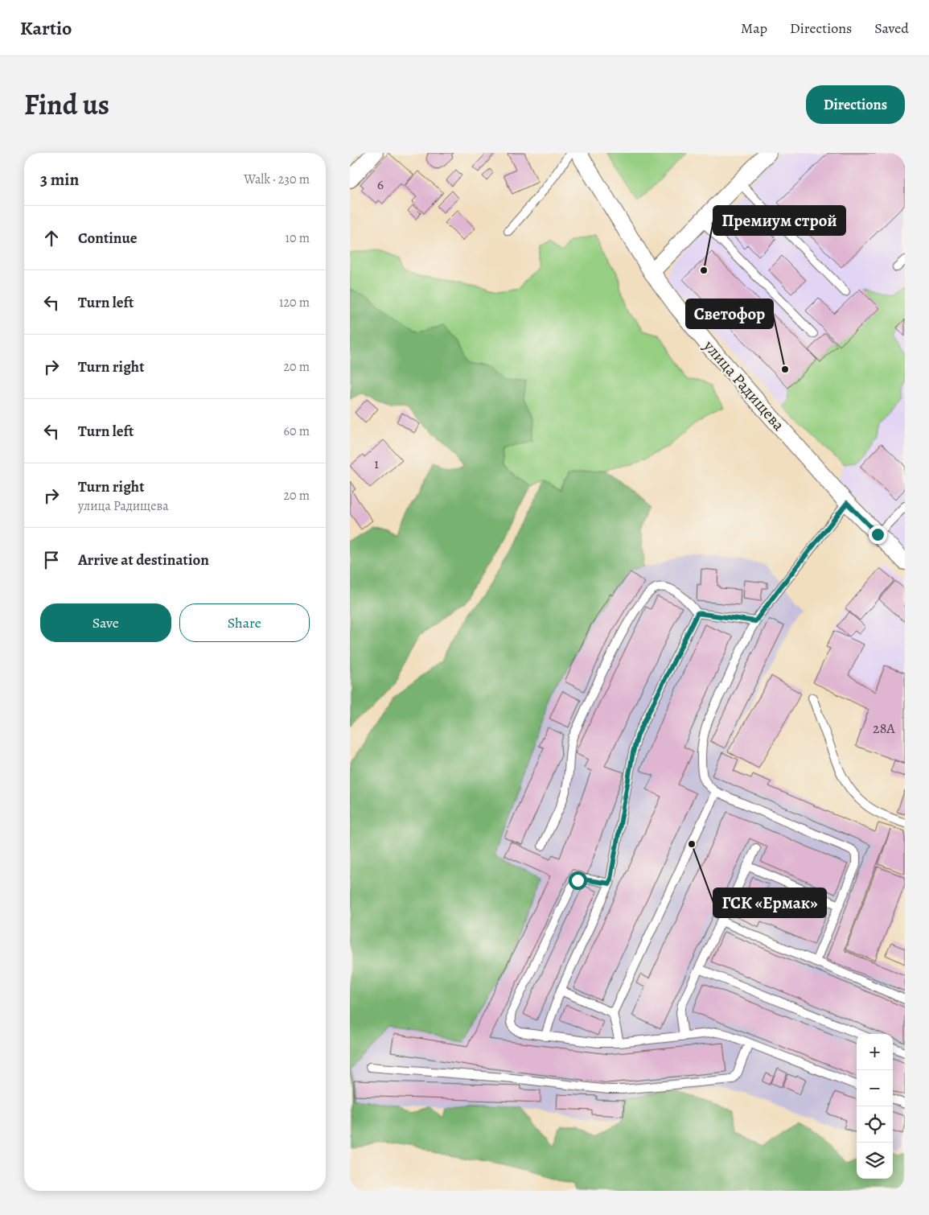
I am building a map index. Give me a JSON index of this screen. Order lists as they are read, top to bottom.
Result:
{
  "streets": {
    "street": ["улица Радищева"]
  },
  "places": ["Премиум строй", "Светофор", "ГСК «Ермак»"],
  "house_numbers": ["6", "1", "28А"],
  "page": {
    "header": "Kartio",
    "nav": ["Map", "Directions", "Saved"],
    "title": "Find us",
    "buttons": [
      "Directions",
      ["Save", "Share"]
    ],
    "heading": ["3 min", "Walk · 230 m"],
    "list": [
      ["Continue", "10 m"],
      ["Turn left", "120 m"],
      ["Turn right", "20 m"],
      ["Turn left", "60 m"],
      ["Turn right", "улица Радищева", "20 m"],
      "Arrive at destination"
    ],
    "map_buttons": ["+", "−"]
  }
}
